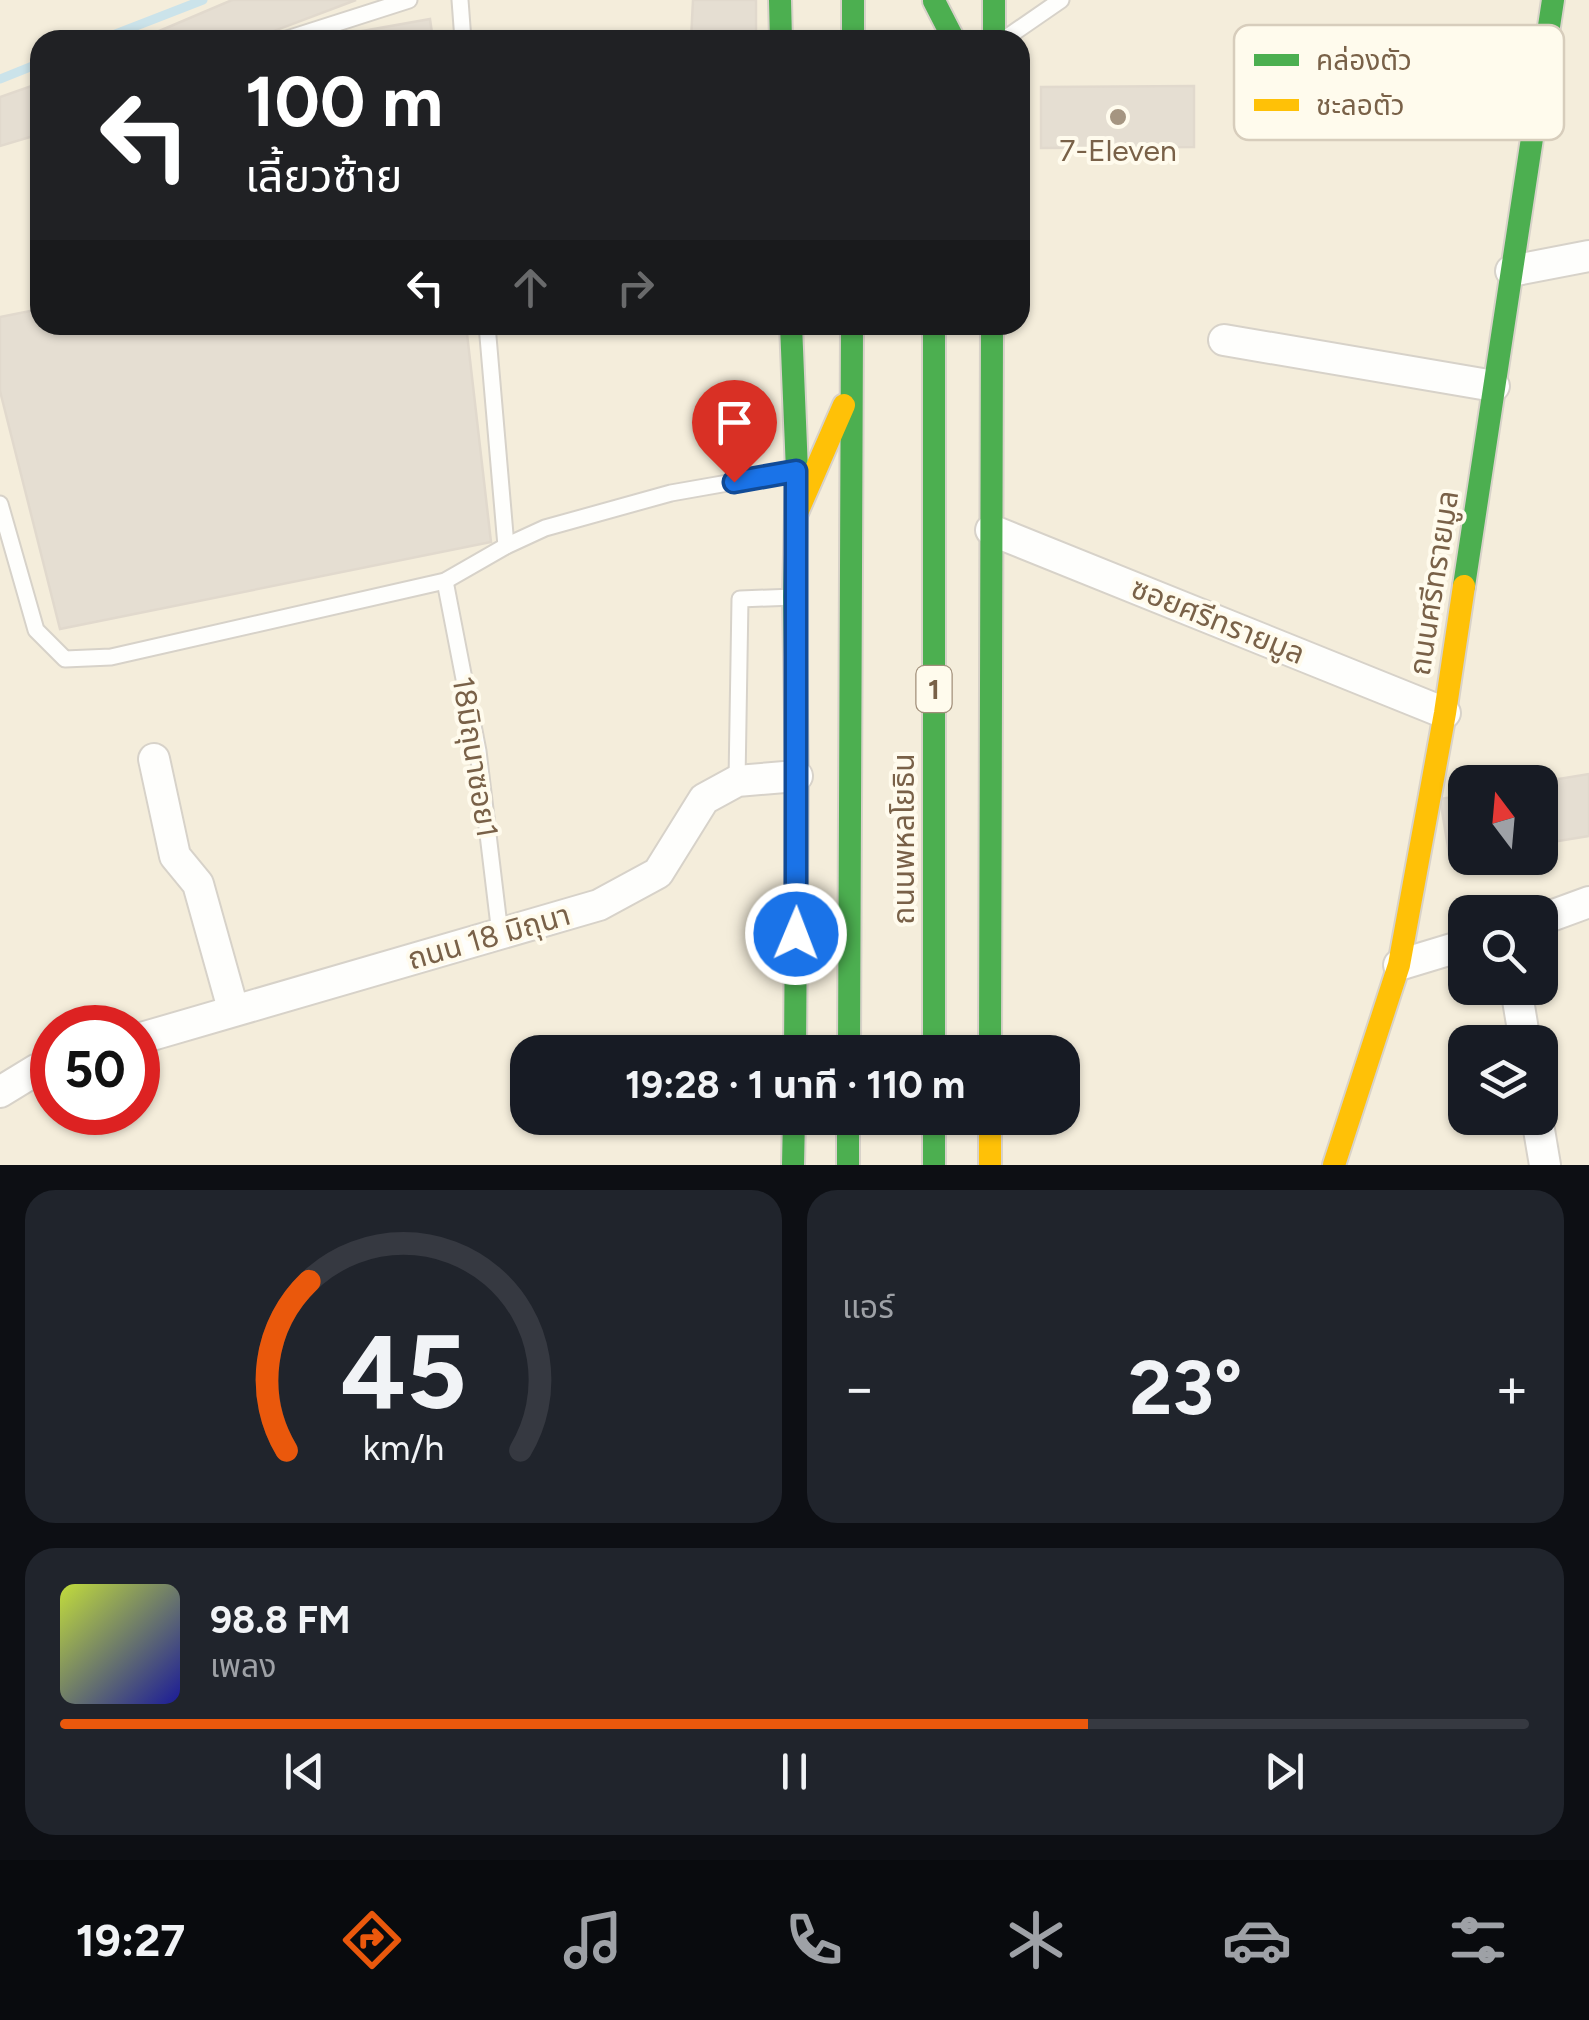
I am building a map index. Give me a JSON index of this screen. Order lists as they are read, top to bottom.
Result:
{
  "streets": {
    "main road": ["ถนนศรีทรายมูล", "1", "ถนนพหลโยธิน"],
    "street": ["ซอยศรีทรายมูล", "ถนน 18 มิถุนา"],
    "lane": ["18มิถุนาซอย1"]
  },
  "crossings": [
    ["ถนนศรีทรายมูล", "ซอยศรีทรายมูล"],
    ["ซอยศรีทรายมูล", "1"],
    ["18มิถุนาซอย1", "ถนน 18 มิถุนา"]
  ],
  "places": ["7-Eleven"],
  "legend": ["คล่องตัว", "ชะลอตัว"],
  "north": "top",
  "page": {
    "turn": ["100 m", "เลี้ยวซ้าย"],
    "limit": "50",
    "trip": "19:28 · 1 นาที · 110 m",
    "tile": "แอร์",
    "heat": ["−", "23°", "+"],
    "song": ["98.8 FM", "เพลง"],
    "tabs": "19:27",
    "gauge": ["45", "km/h"]
  }
}
